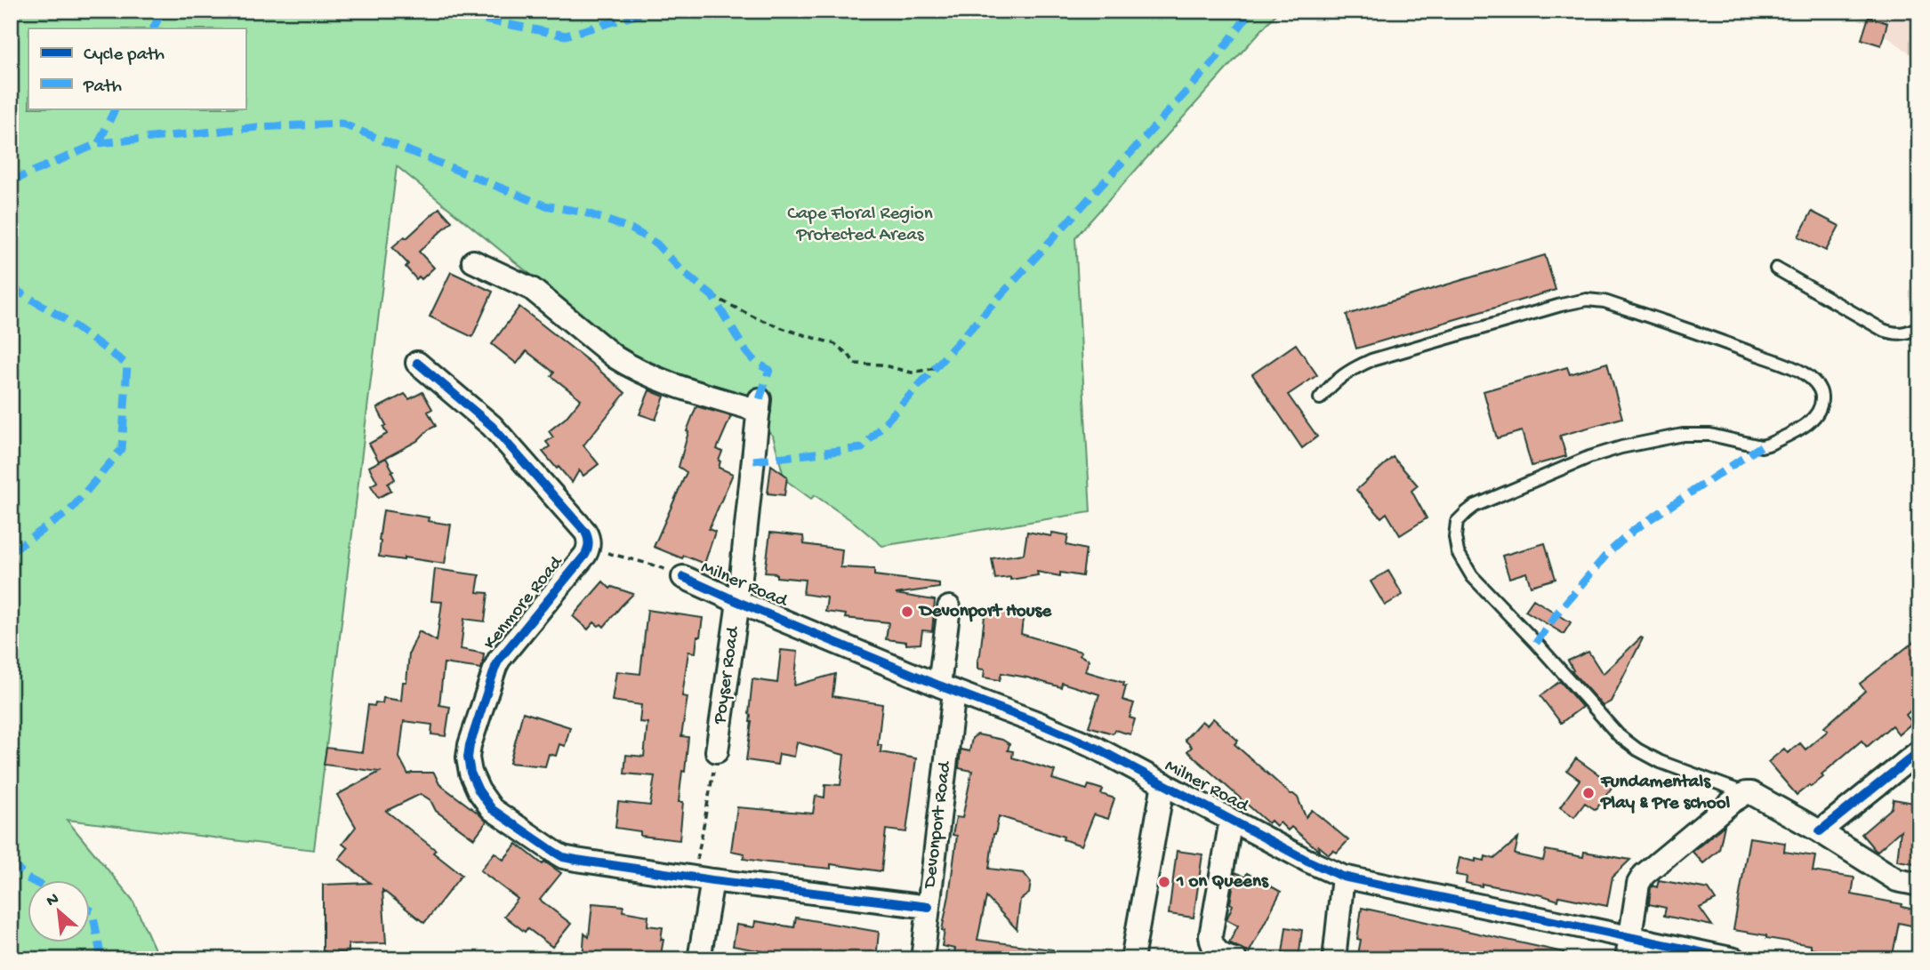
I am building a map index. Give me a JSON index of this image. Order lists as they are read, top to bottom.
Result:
{
  "streets": {
    "street": [
      "Milner Road",
      "Kenmore Road",
      "Poyser Road",
      "Devonport Road"
    ]
  },
  "crossings": [
    ["Milner Road", "Kenmore Road"],
    ["Milner Road", "Poyser Road"],
    ["Milner Road", "Devonport Road"],
    ["Kenmore Road", "Poyser Road"],
    ["Kenmore Road", "Devonport Road"]
  ],
  "parks": ["Cape Floral Region Protected Areas"],
  "places": ["Devonport House", "Fundamentals Play & Pre school", "1 on Queens"],
  "legend": ["Cycle path", "Path"],
  "north": "top left"
}
